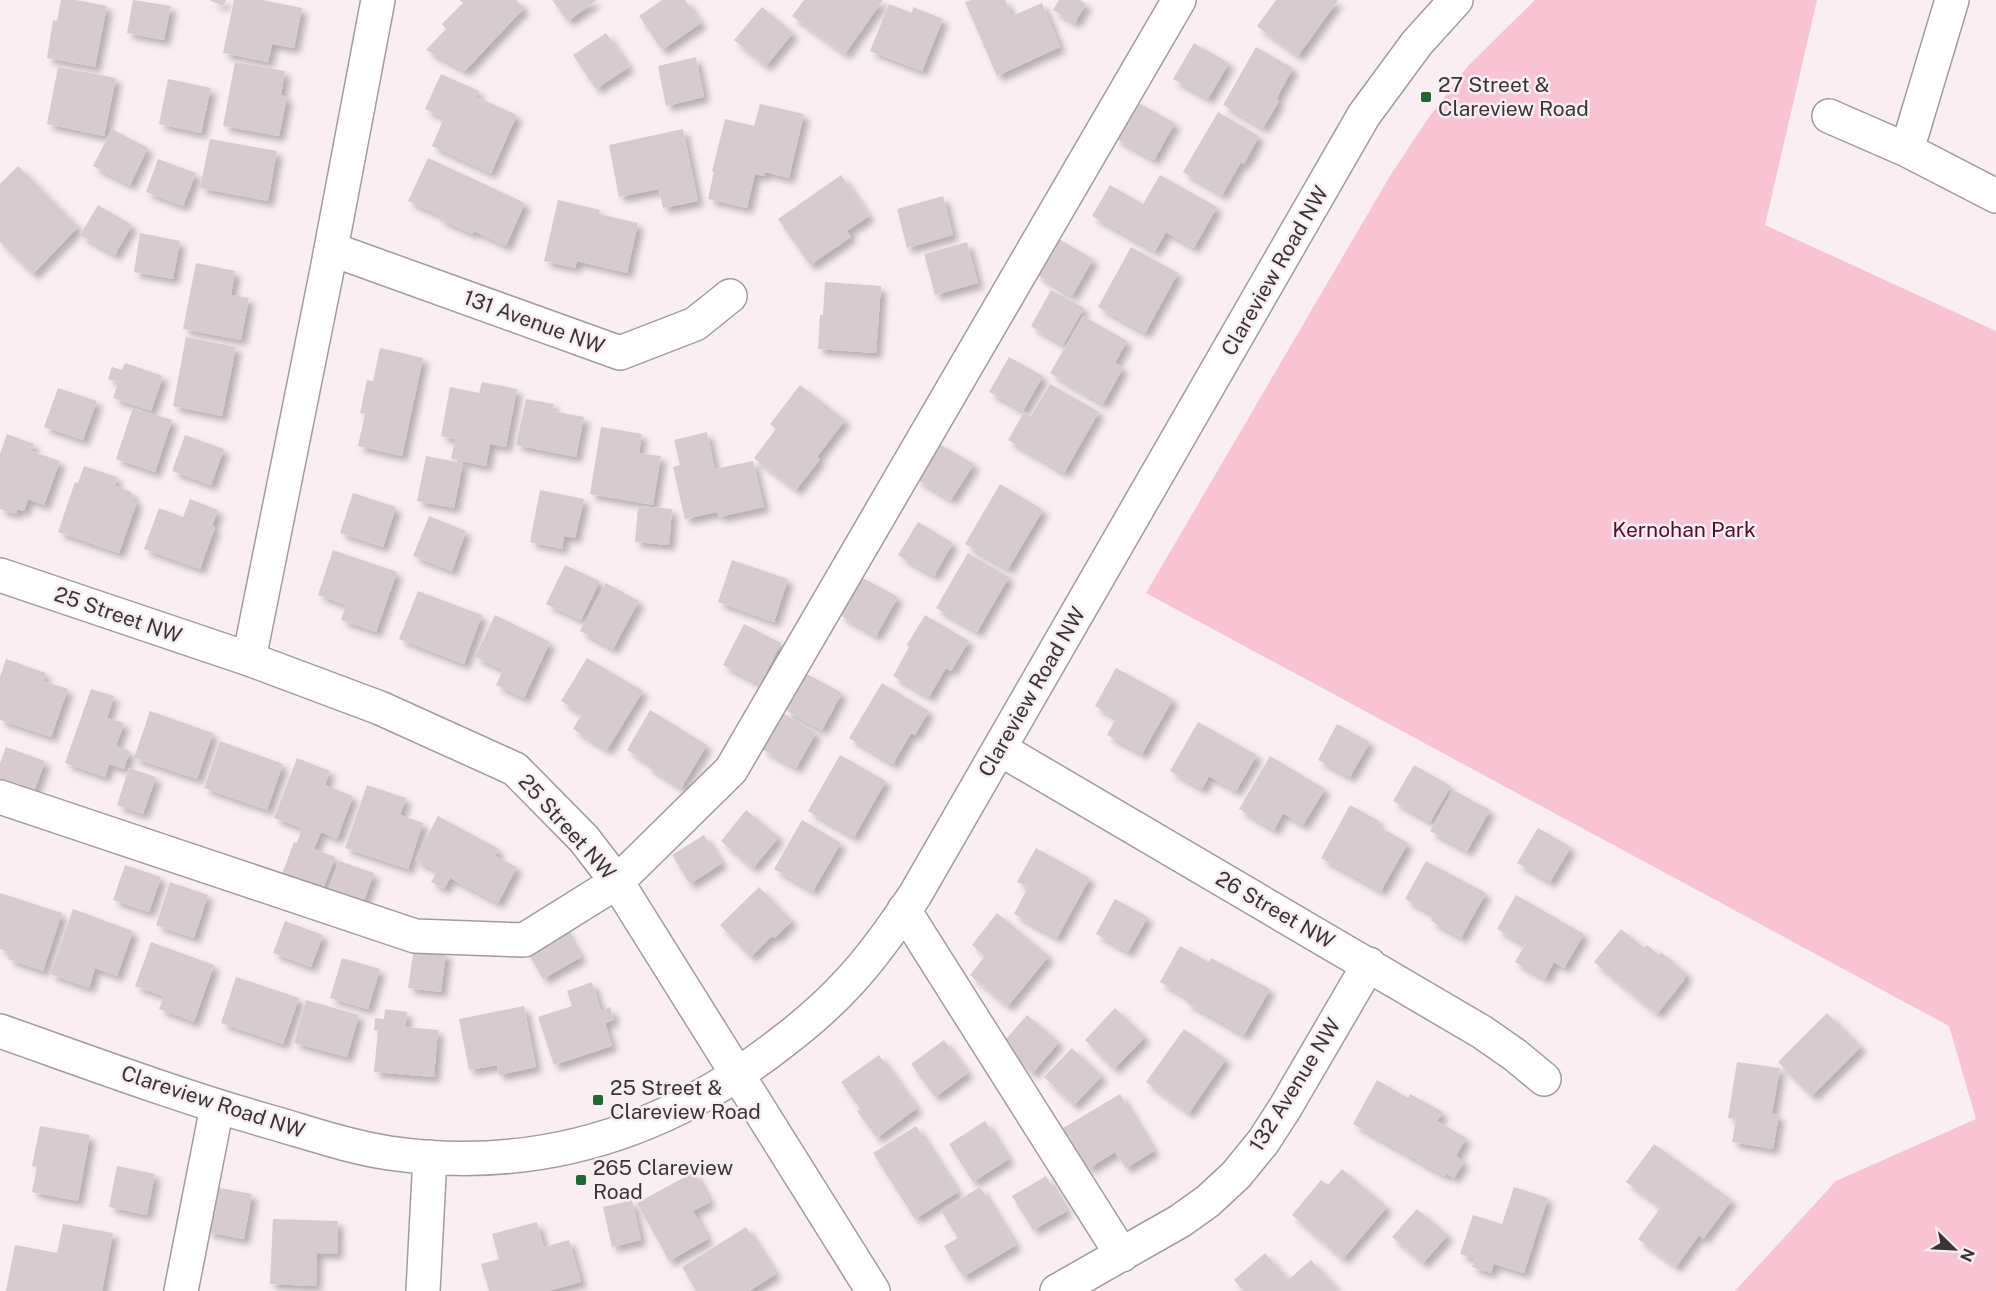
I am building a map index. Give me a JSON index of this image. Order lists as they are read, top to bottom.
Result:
{
  "streets": {
    "street": [
      "Clareview Road NW",
      "131 Avenue NW",
      "25 Street NW",
      "26 Street NW",
      "132 Avenue NW"
    ]
  },
  "crossings": [
    ["Clareview Road NW", "25 Street NW"],
    ["Clareview Road NW", "26 Street NW"],
    ["26 Street NW", "132 Avenue NW"]
  ],
  "parks": ["Kernohan Park"],
  "places": {
    "transit": ["27 Street & Clareview Road", "25 Street & Clareview Road", "265 Clareview Road"]
  },
  "north": "bottom right"
}
